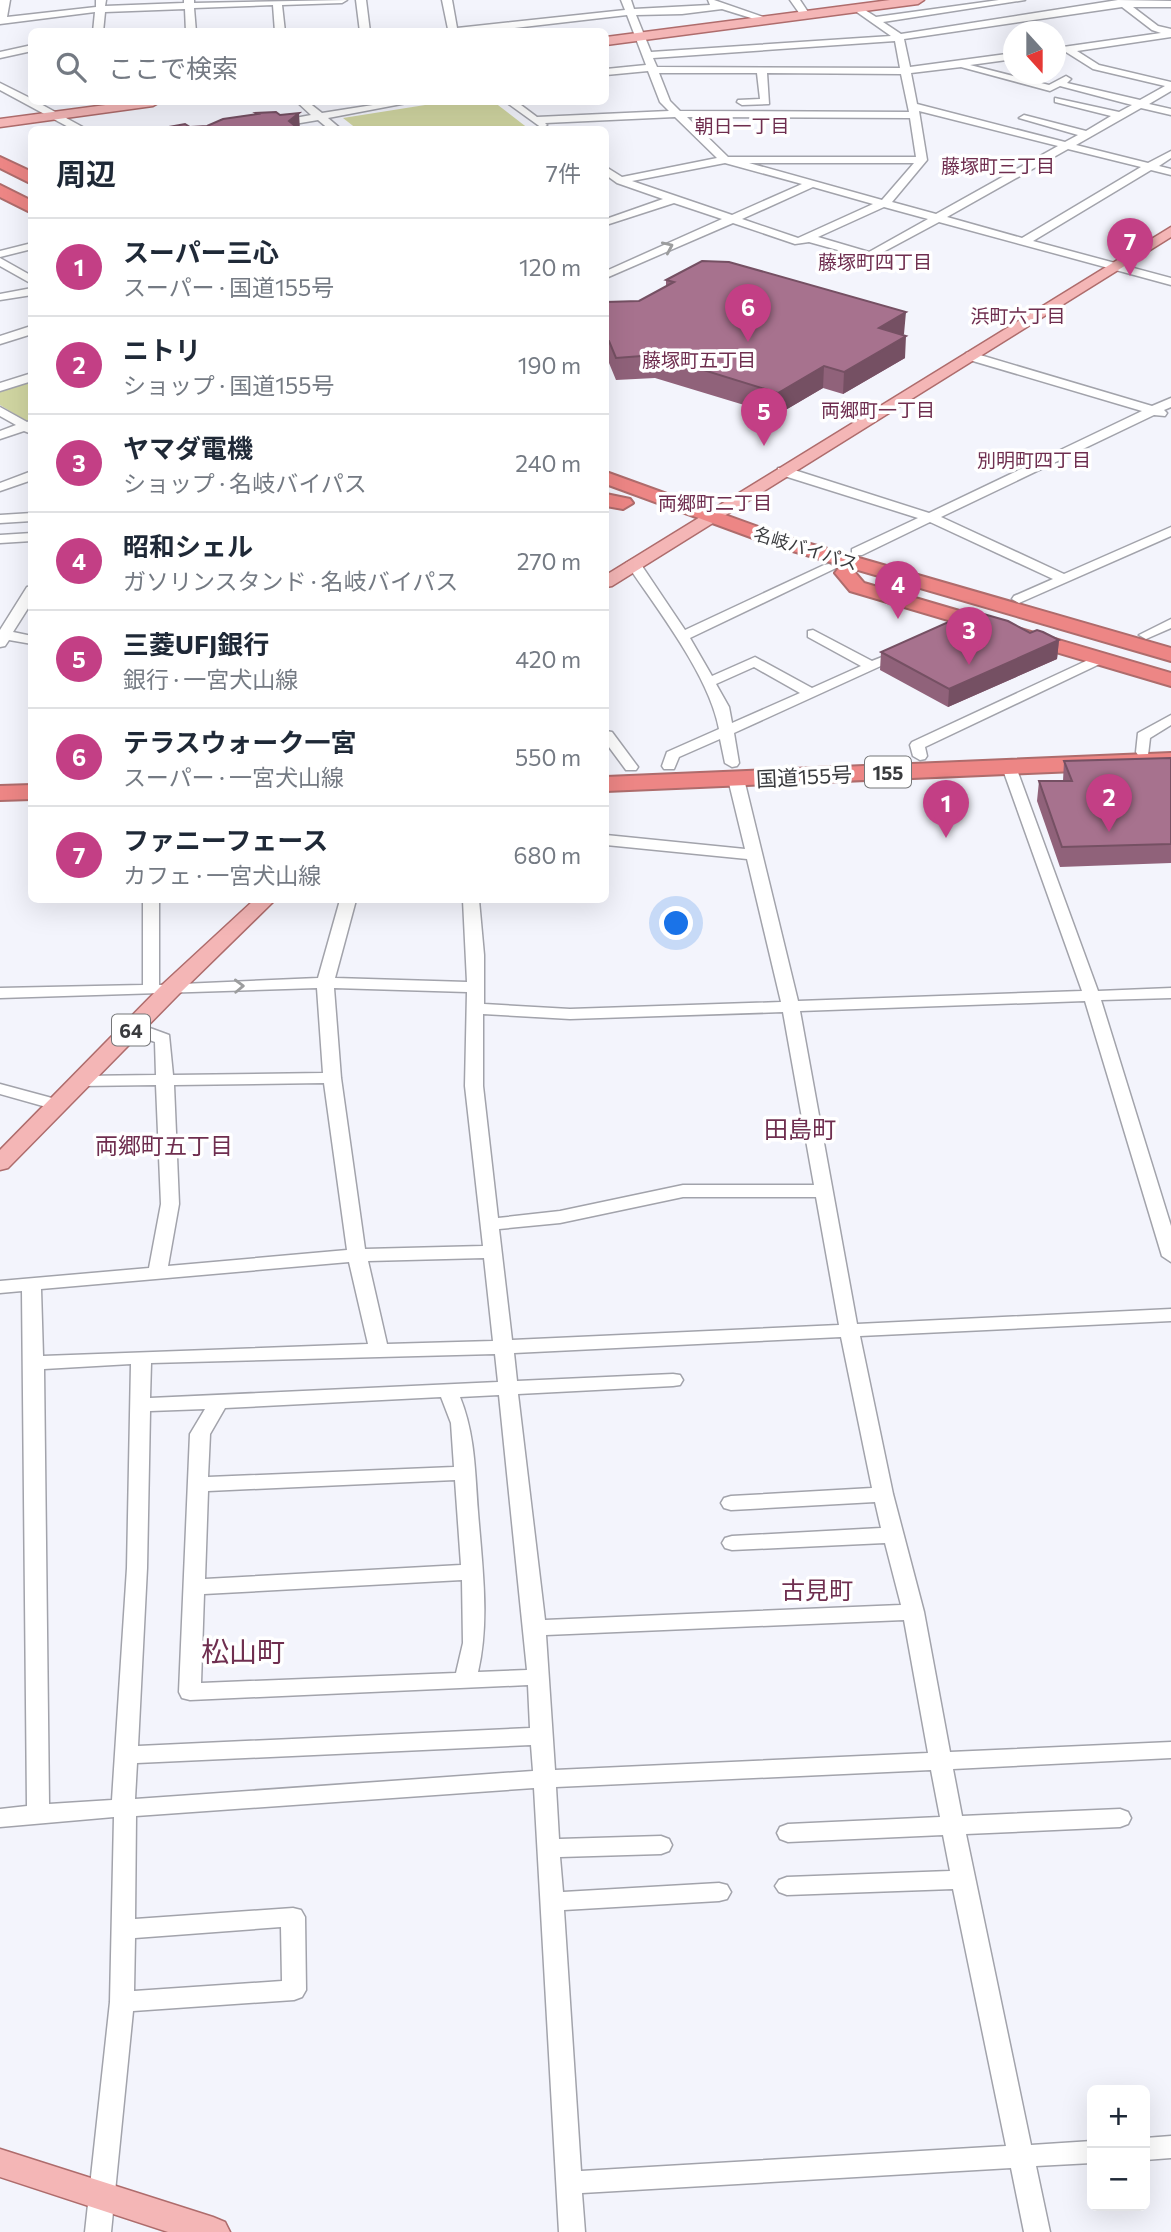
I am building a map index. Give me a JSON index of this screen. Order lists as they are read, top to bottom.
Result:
{
  "streets": {
    "highway": ["名岐バイパス", "155", "国道155号"],
    "main road": ["64"]
  },
  "districts": [
    "朝日一丁目",
    "藤塚町三丁目",
    "藤塚町四丁目",
    "浜町六丁目",
    "藤塚町五丁目",
    "両郷町一丁目",
    "別明町四丁目",
    "両郷町二丁目",
    "田島町",
    "両郷町五丁目",
    "古見町",
    "松山町"
  ],
  "north": "bottom",
  "page": {
    "search": "ここで検索",
    "heading": ["周辺", "7件"],
    "list": [
      {
        "mark": "1",
        "name": "スーパー三心",
        "note": "スーパー · 国道155号",
        "value": "120 m"
      },
      {
        "mark": "2",
        "name": "ニトリ",
        "note": "ショップ · 国道155号",
        "value": "190 m"
      },
      {
        "mark": "3",
        "name": "ヤマダ電機",
        "note": "ショップ · 名岐バイパス",
        "value": "240 m"
      },
      {
        "mark": "4",
        "name": "昭和シェル",
        "note": "ガソリンスタンド · 名岐バイパス",
        "value": "270 m"
      },
      {
        "mark": "5",
        "name": "三菱UFJ銀行",
        "note": "銀行 · 一宮犬山線",
        "value": "420 m"
      },
      {
        "mark": "6",
        "name": "テラスウォーク一宮",
        "note": "スーパー · 一宮犬山線",
        "value": "550 m"
      },
      {
        "mark": "7",
        "name": "ファニーフェース",
        "note": "カフェ · 一宮犬山線",
        "value": "680 m"
      }
    ],
    "pins": [
      "7",
      "6",
      "5",
      "4",
      "3",
      "2",
      "1"
    ],
    "map_buttons": ["+", "−"]
  }
}
